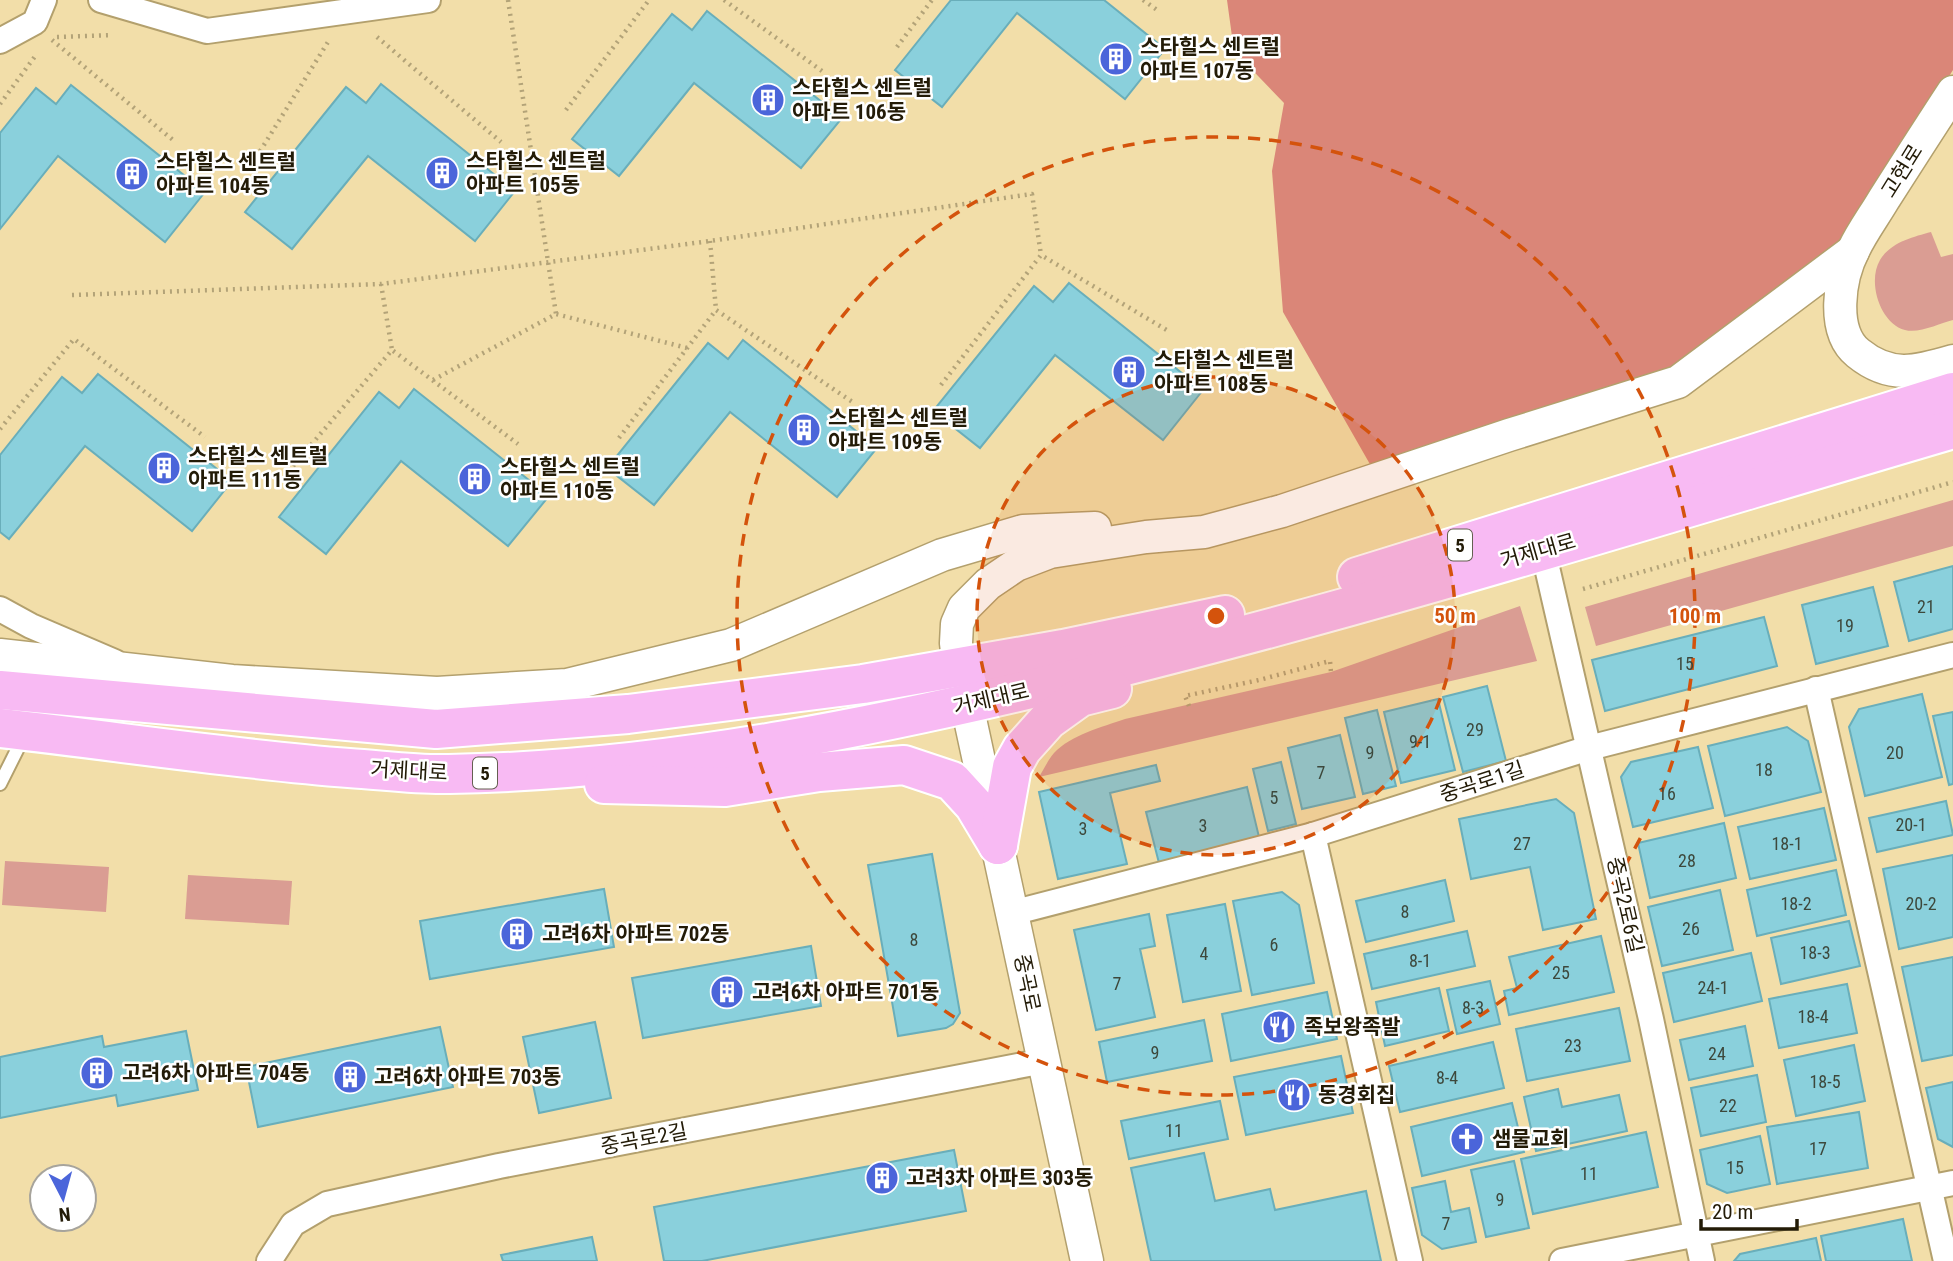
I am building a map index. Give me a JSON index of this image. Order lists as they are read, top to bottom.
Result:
{
  "streets": {
    "main road": ["5", "거제대로"],
    "street": [
      "고현로",
      "중곡로1길",
      "중곡2로6길",
      "중곡로",
      "중곡로2길"
    ]
  },
  "crossings": [
    ["거제대로", "중곡2로6길"],
    ["거제대로", "중곡로"],
    ["중곡로1길", "중곡2로6길"],
    ["중곡로1길", "중곡로"],
    ["중곡로", "중곡로2길"]
  ],
  "places": {
    "building": [
      "스타힐스 센트럴 아파트 107동",
      "스타힐스 센트럴 아파트 106동",
      "스타힐스 센트럴 아파트 105동",
      "스타힐스 센트럴 아파트 104동",
      "스타힐스 센트럴 아파트 108동",
      "스타힐스 센트럴 아파트 109동",
      "스타힐스 센트럴 아파트 111동",
      "스타힐스 센트럴 아파트 110동",
      "고려6차 아파트 702동",
      "고려6차 아파트 701동",
      "고려6차 아파트 704동",
      "고려6차 아파트 703동",
      "고려3차 아파트 303동"
    ],
    "restaurant": ["족보왕족발", "동경회집"],
    "church": ["샘물교회"]
  },
  "house_numbers": [
    "21",
    "19",
    "15",
    "29",
    "9-1",
    "9",
    "20",
    "18",
    "7",
    "16",
    "5",
    "20-1",
    "3",
    "3",
    "27",
    "18-1",
    "28",
    "18-2",
    "20-2",
    "8",
    "26",
    "8",
    "6",
    "18-3",
    "4",
    "8-1",
    "25",
    "7",
    "24-1",
    "8-3",
    "18-4",
    "23",
    "9",
    "24",
    "8-4",
    "18-5",
    "22",
    "11",
    "17",
    "15",
    "11",
    "9",
    "7"
  ],
  "scale_bar": "20 m",
  "north": "bottom",
  "rings": ["50 m", "100 m"]
}
